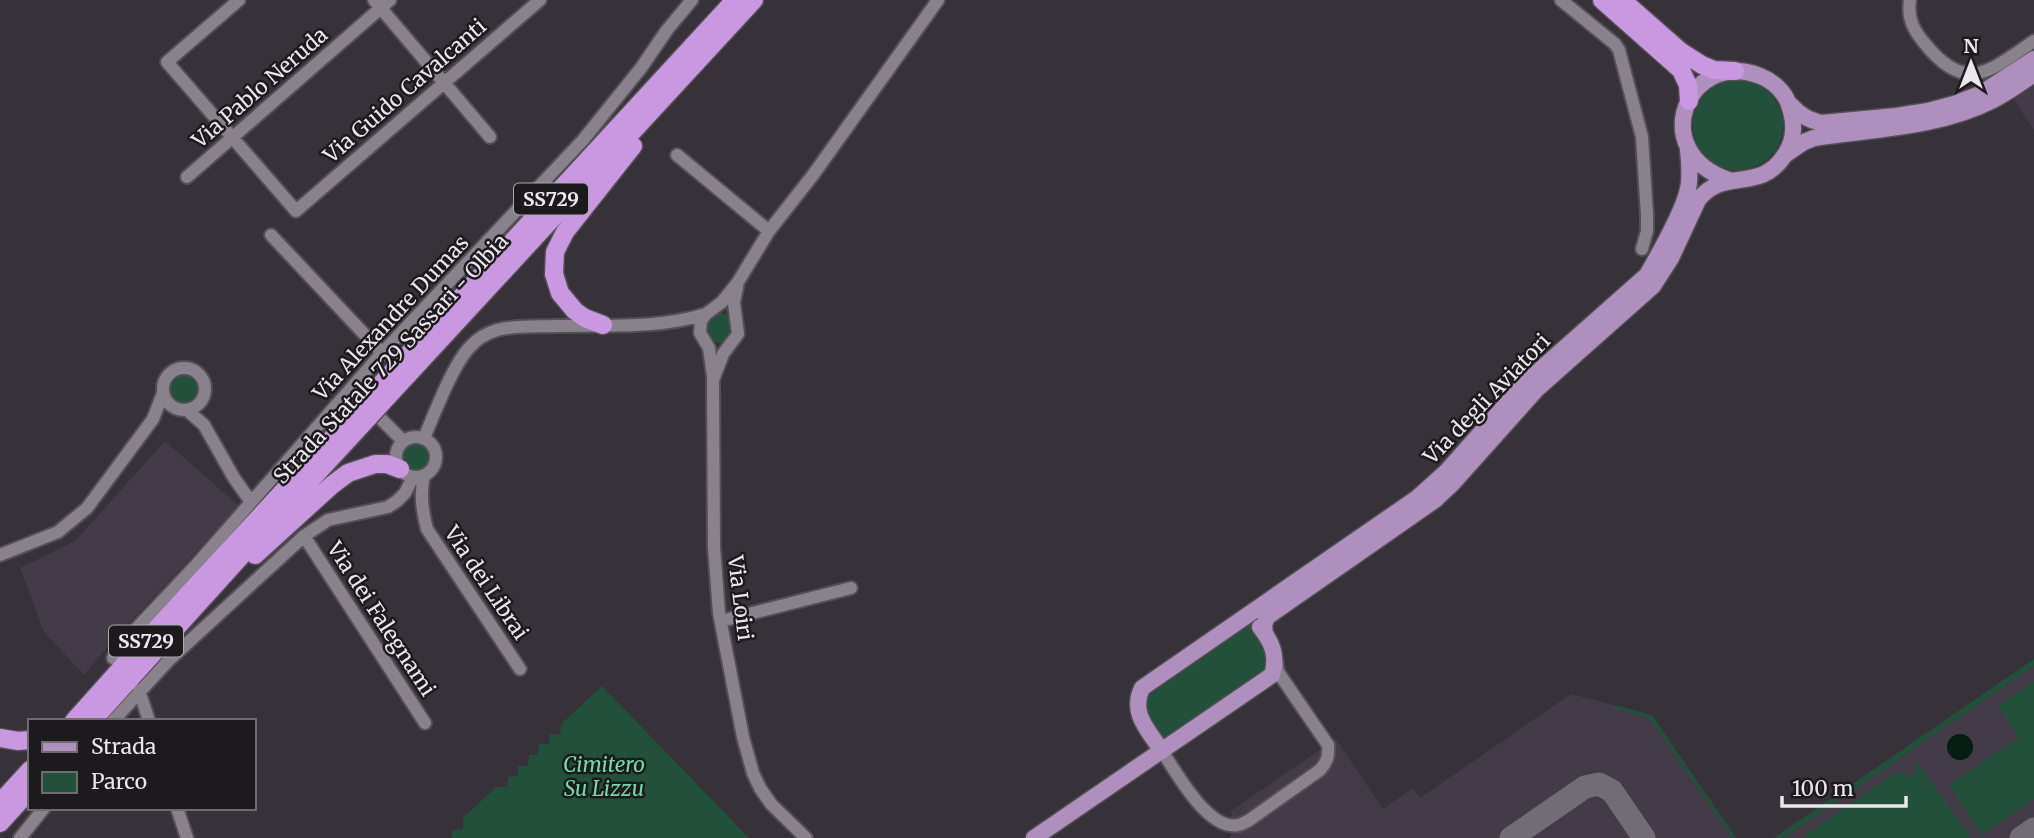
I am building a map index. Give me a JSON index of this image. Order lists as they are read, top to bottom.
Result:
{
  "streets": {
    "highway": ["SS729", "Strada Statale 729 Sassari - Olbia"],
    "main road": ["Via degli Aviatori"],
    "street": [
      "Via Pablo Neruda",
      "Via Guido Cavalcanti",
      "Via Alexandre Dumas",
      "Via dei Librai",
      "Via Loiri",
      "Via dei Falegnami"
    ]
  },
  "crossings": [
    ["Via Pablo Neruda", "Via Guido Cavalcanti"],
    ["Via Alexandre Dumas", "Strada Statale 729 Sassari - Olbia"]
  ],
  "parks": ["Cimitero Su Lizzu"],
  "legend": ["Strada", "Parco"],
  "scale_bar": "100 m",
  "north": "top"
}
